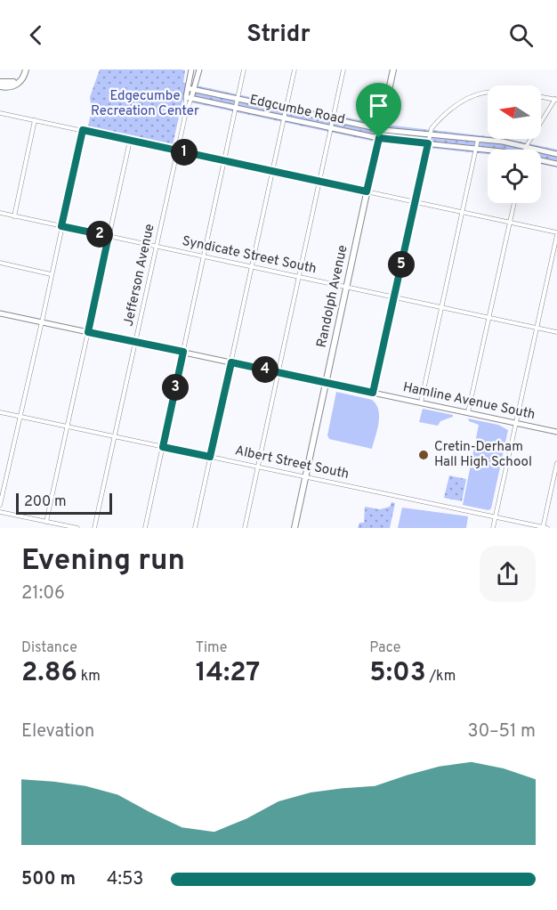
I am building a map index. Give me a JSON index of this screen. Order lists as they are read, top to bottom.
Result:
{
  "streets": {
    "main road": ["Randolph Avenue"],
    "street": [
      "Edgcumbe Road",
      "Syndicate Street South",
      "Jefferson Avenue",
      "Hamline Avenue South",
      "Albert Street South"
    ]
  },
  "crossings": [
    ["Edgcumbe Road", "Jefferson Avenue"],
    ["Edgcumbe Road", "Randolph Avenue"],
    ["Syndicate Street South", "Jefferson Avenue"],
    ["Syndicate Street South", "Randolph Avenue"],
    ["Jefferson Avenue", "Hamline Avenue South"],
    ["Jefferson Avenue", "Albert Street South"],
    ["Randolph Avenue", "Hamline Avenue South"],
    ["Randolph Avenue", "Albert Street South"]
  ],
  "parks": ["Edgecumbe Recreation Center"],
  "places": ["Cretin-Derham Hall High School"],
  "scale_bar": "200 m",
  "north": "left",
  "page": {
    "header": "Stridr",
    "pins": [
      "1",
      "2",
      "5",
      "4",
      "3"
    ],
    "scale": "200 m",
    "heading": ["Evening run", "21:06"],
    "stats": [
      ["Distance", "2.86 km"],
      ["Time", "14:27"],
      ["Pace", "5:03 /km"]
    ],
    "chart": ["Elevation", "30–51 m"],
    "list": [
      {
        "name": "500 m",
        "note": "4:53"
      }
    ]
  }
}
